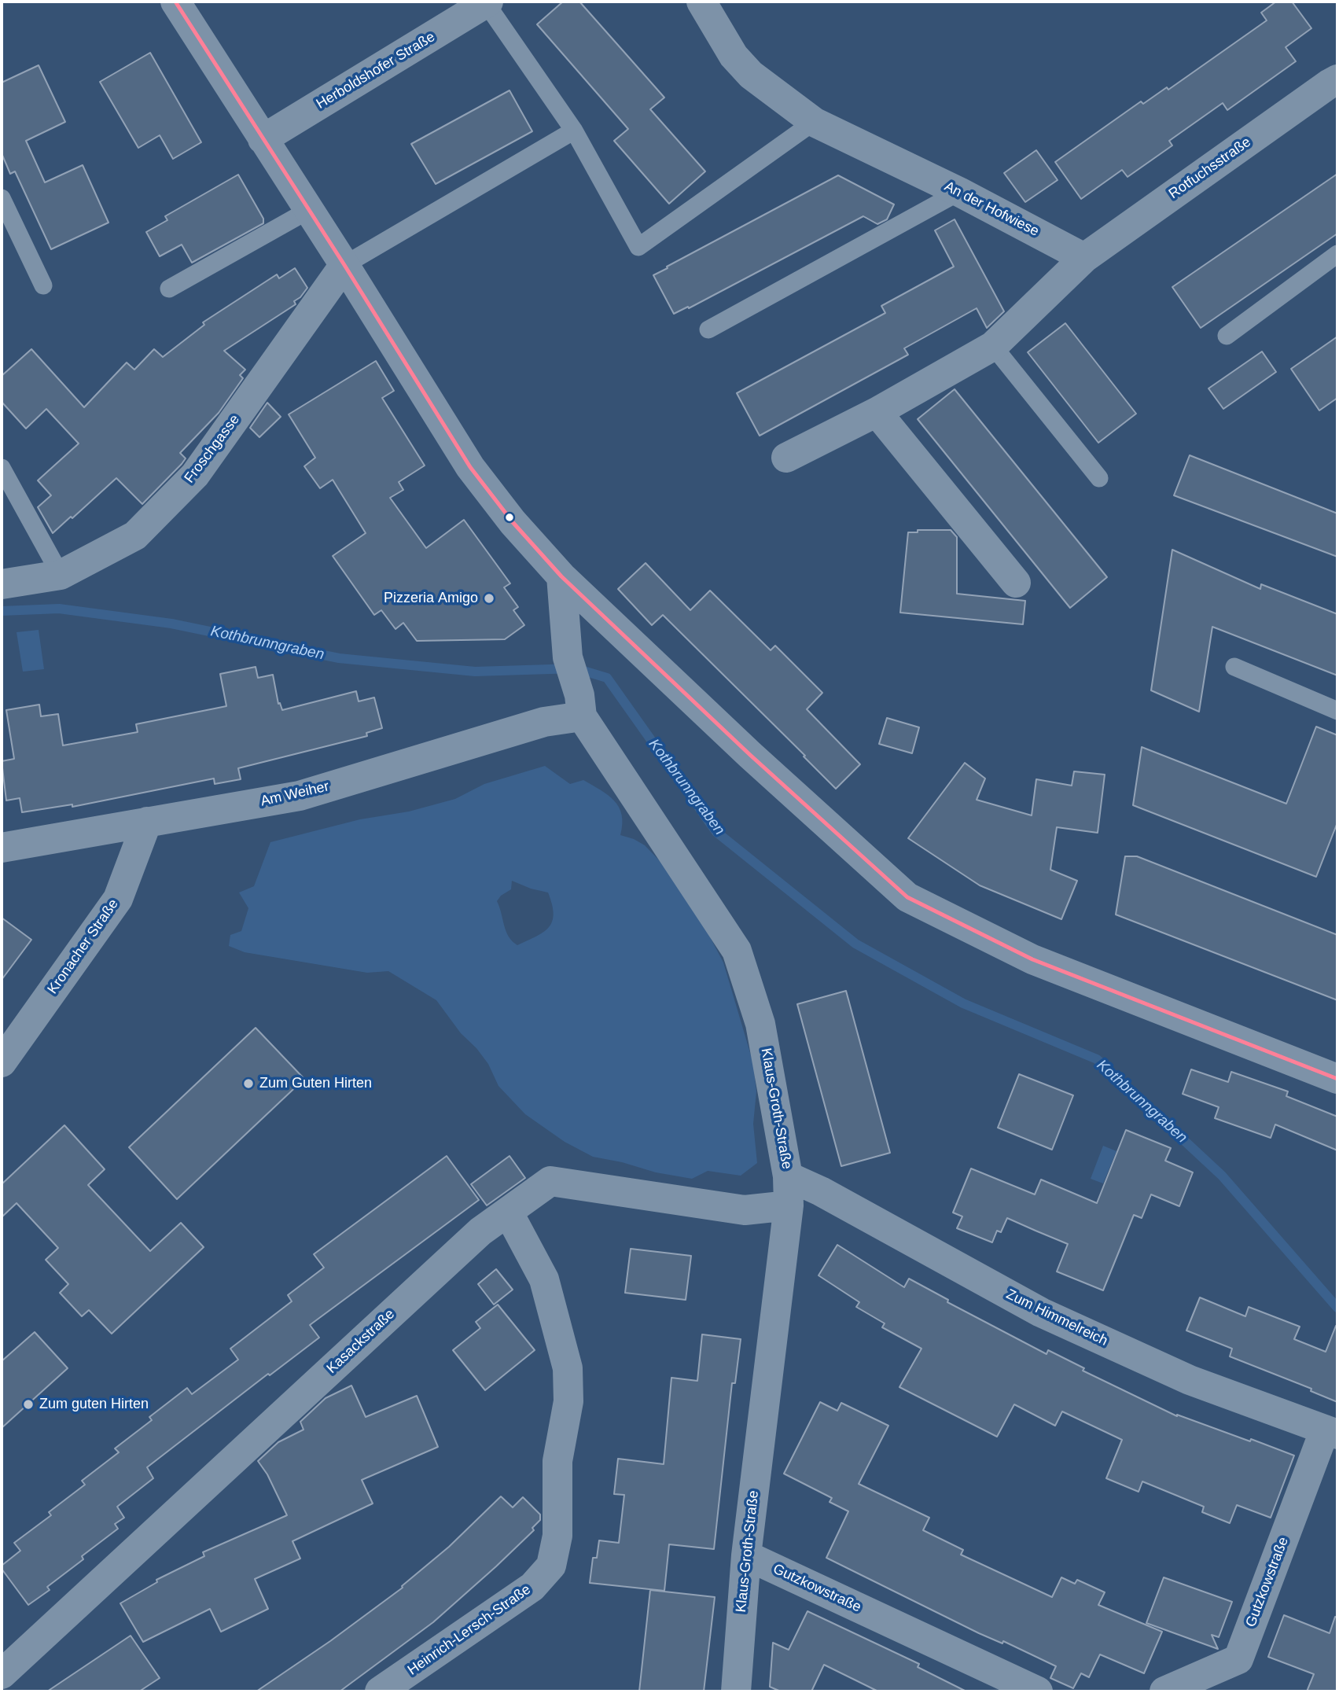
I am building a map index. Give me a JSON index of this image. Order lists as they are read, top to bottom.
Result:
{
  "streets": {
    "street": [
      "Herboldshofer Straße",
      "Rotfuchsstraße",
      "An der Hofwiese",
      "Froschgasse",
      "Am Weiher",
      "Kronacher Straße",
      "Klaus-Groth-Straße",
      "Zum Himmelreich",
      "Kasackstraße",
      "Gutzkowstraße",
      "Heinrich-Lersch-Straße"
    ]
  },
  "crossings": [
    ["Rotfuchsstraße", "An der Hofwiese"],
    ["Am Weiher", "Kronacher Straße"],
    ["Am Weiher", "Klaus-Groth-Straße"],
    ["Klaus-Groth-Straße", "Zum Himmelreich"],
    ["Klaus-Groth-Straße", "Kasackstraße"],
    ["Klaus-Groth-Straße", "Gutzkowstraße"],
    ["Zum Himmelreich", "Kasackstraße"],
    ["Zum Himmelreich", "Gutzkowstraße"],
    ["Kasackstraße", "Heinrich-Lersch-Straße"]
  ],
  "water": ["Kothbrunngraben"],
  "places": ["Pizzeria Amigo", "Zum Guten Hirten", "Zum guten Hirten"]
}
